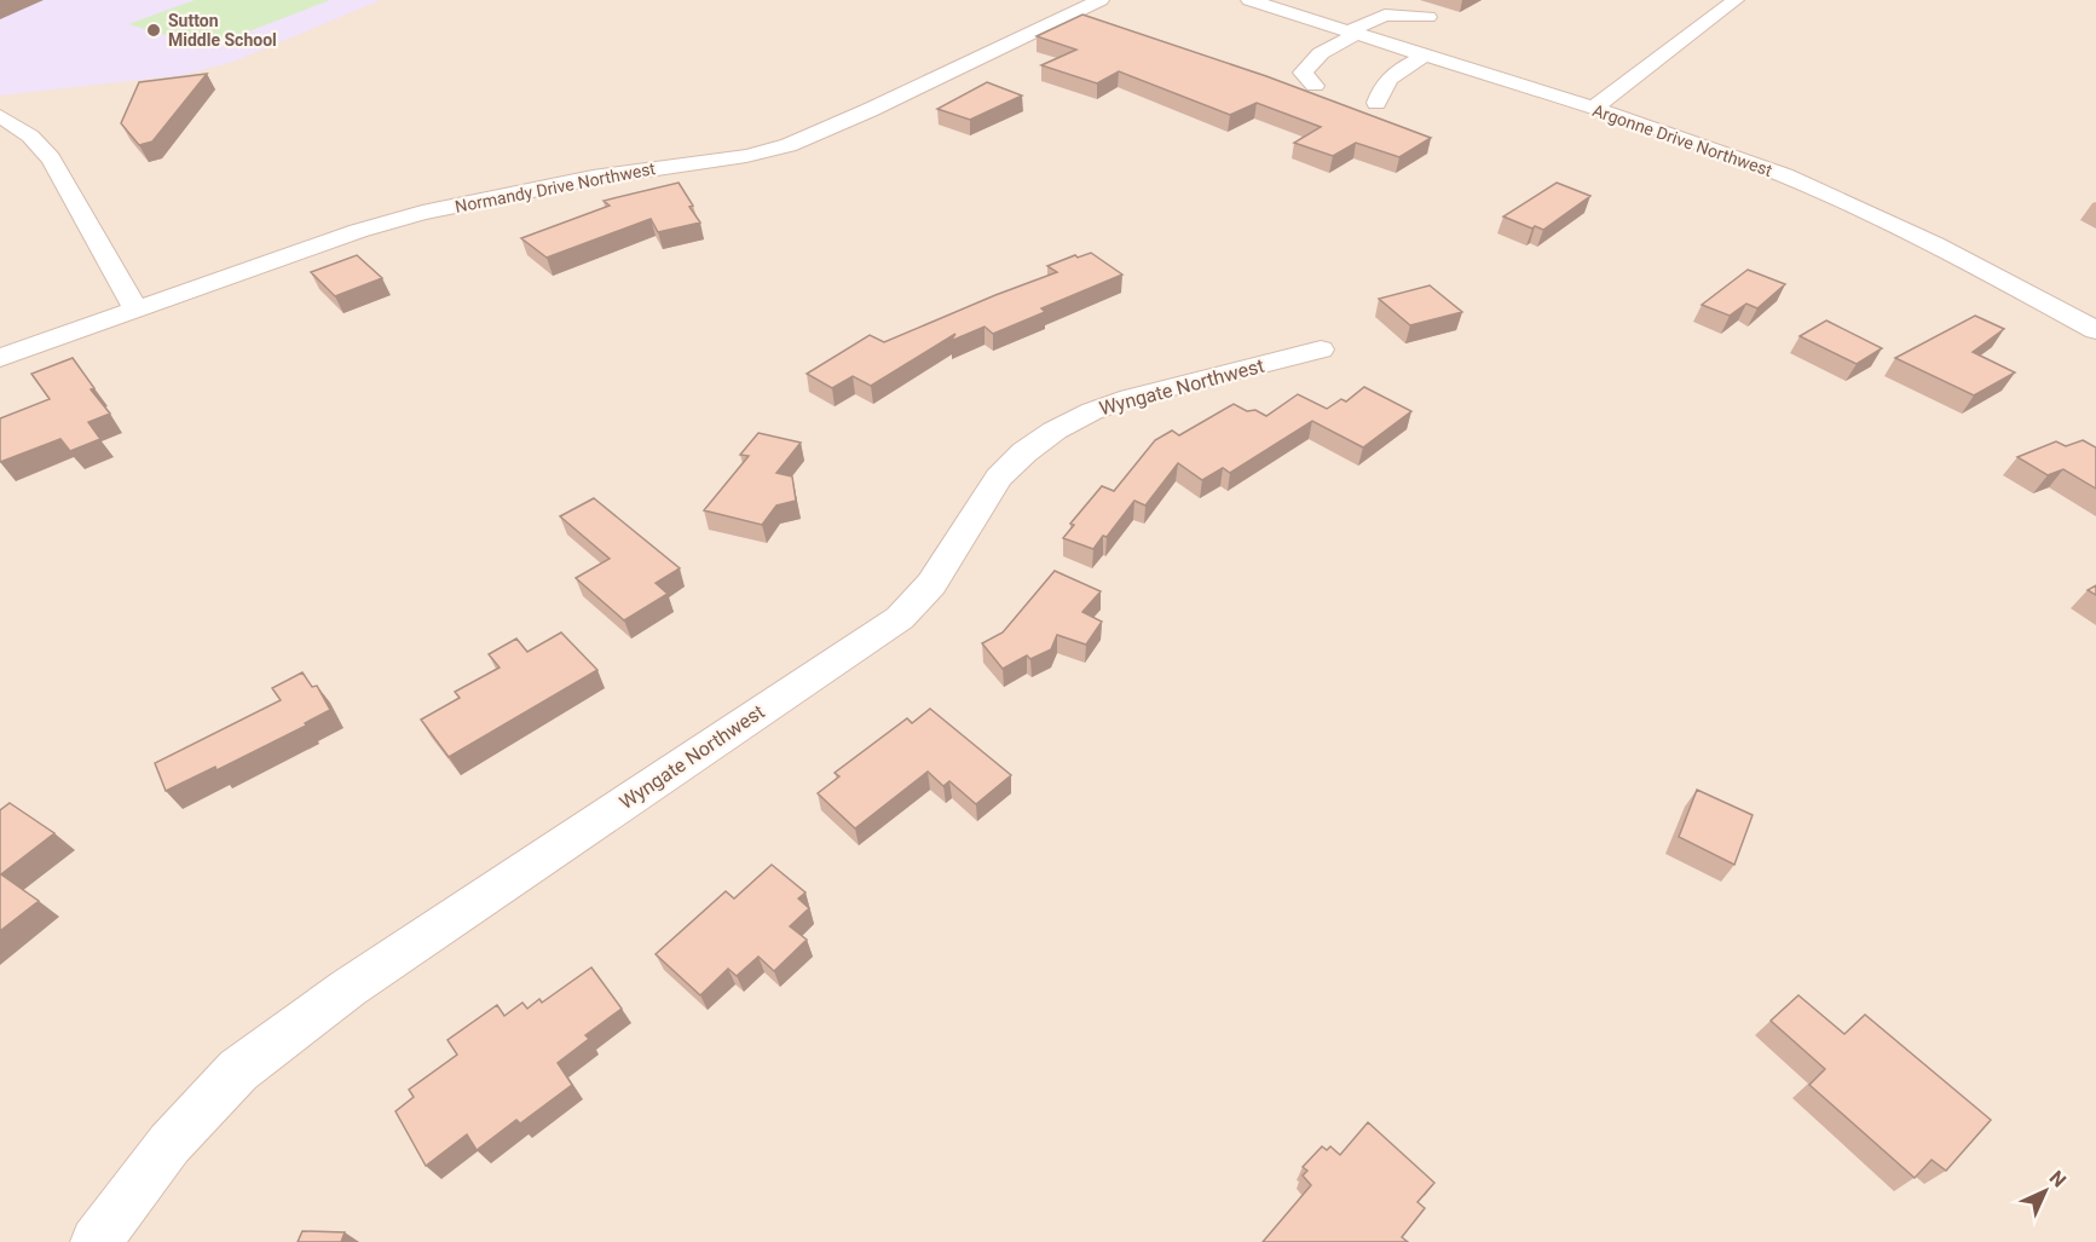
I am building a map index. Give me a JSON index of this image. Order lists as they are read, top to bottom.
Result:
{
  "streets": {
    "street": ["Argonne Drive Northwest", "Normandy Drive Northwest", "Wyngate Northwest"]
  },
  "places": ["Sutton Middle School"],
  "north": "top right"
}
